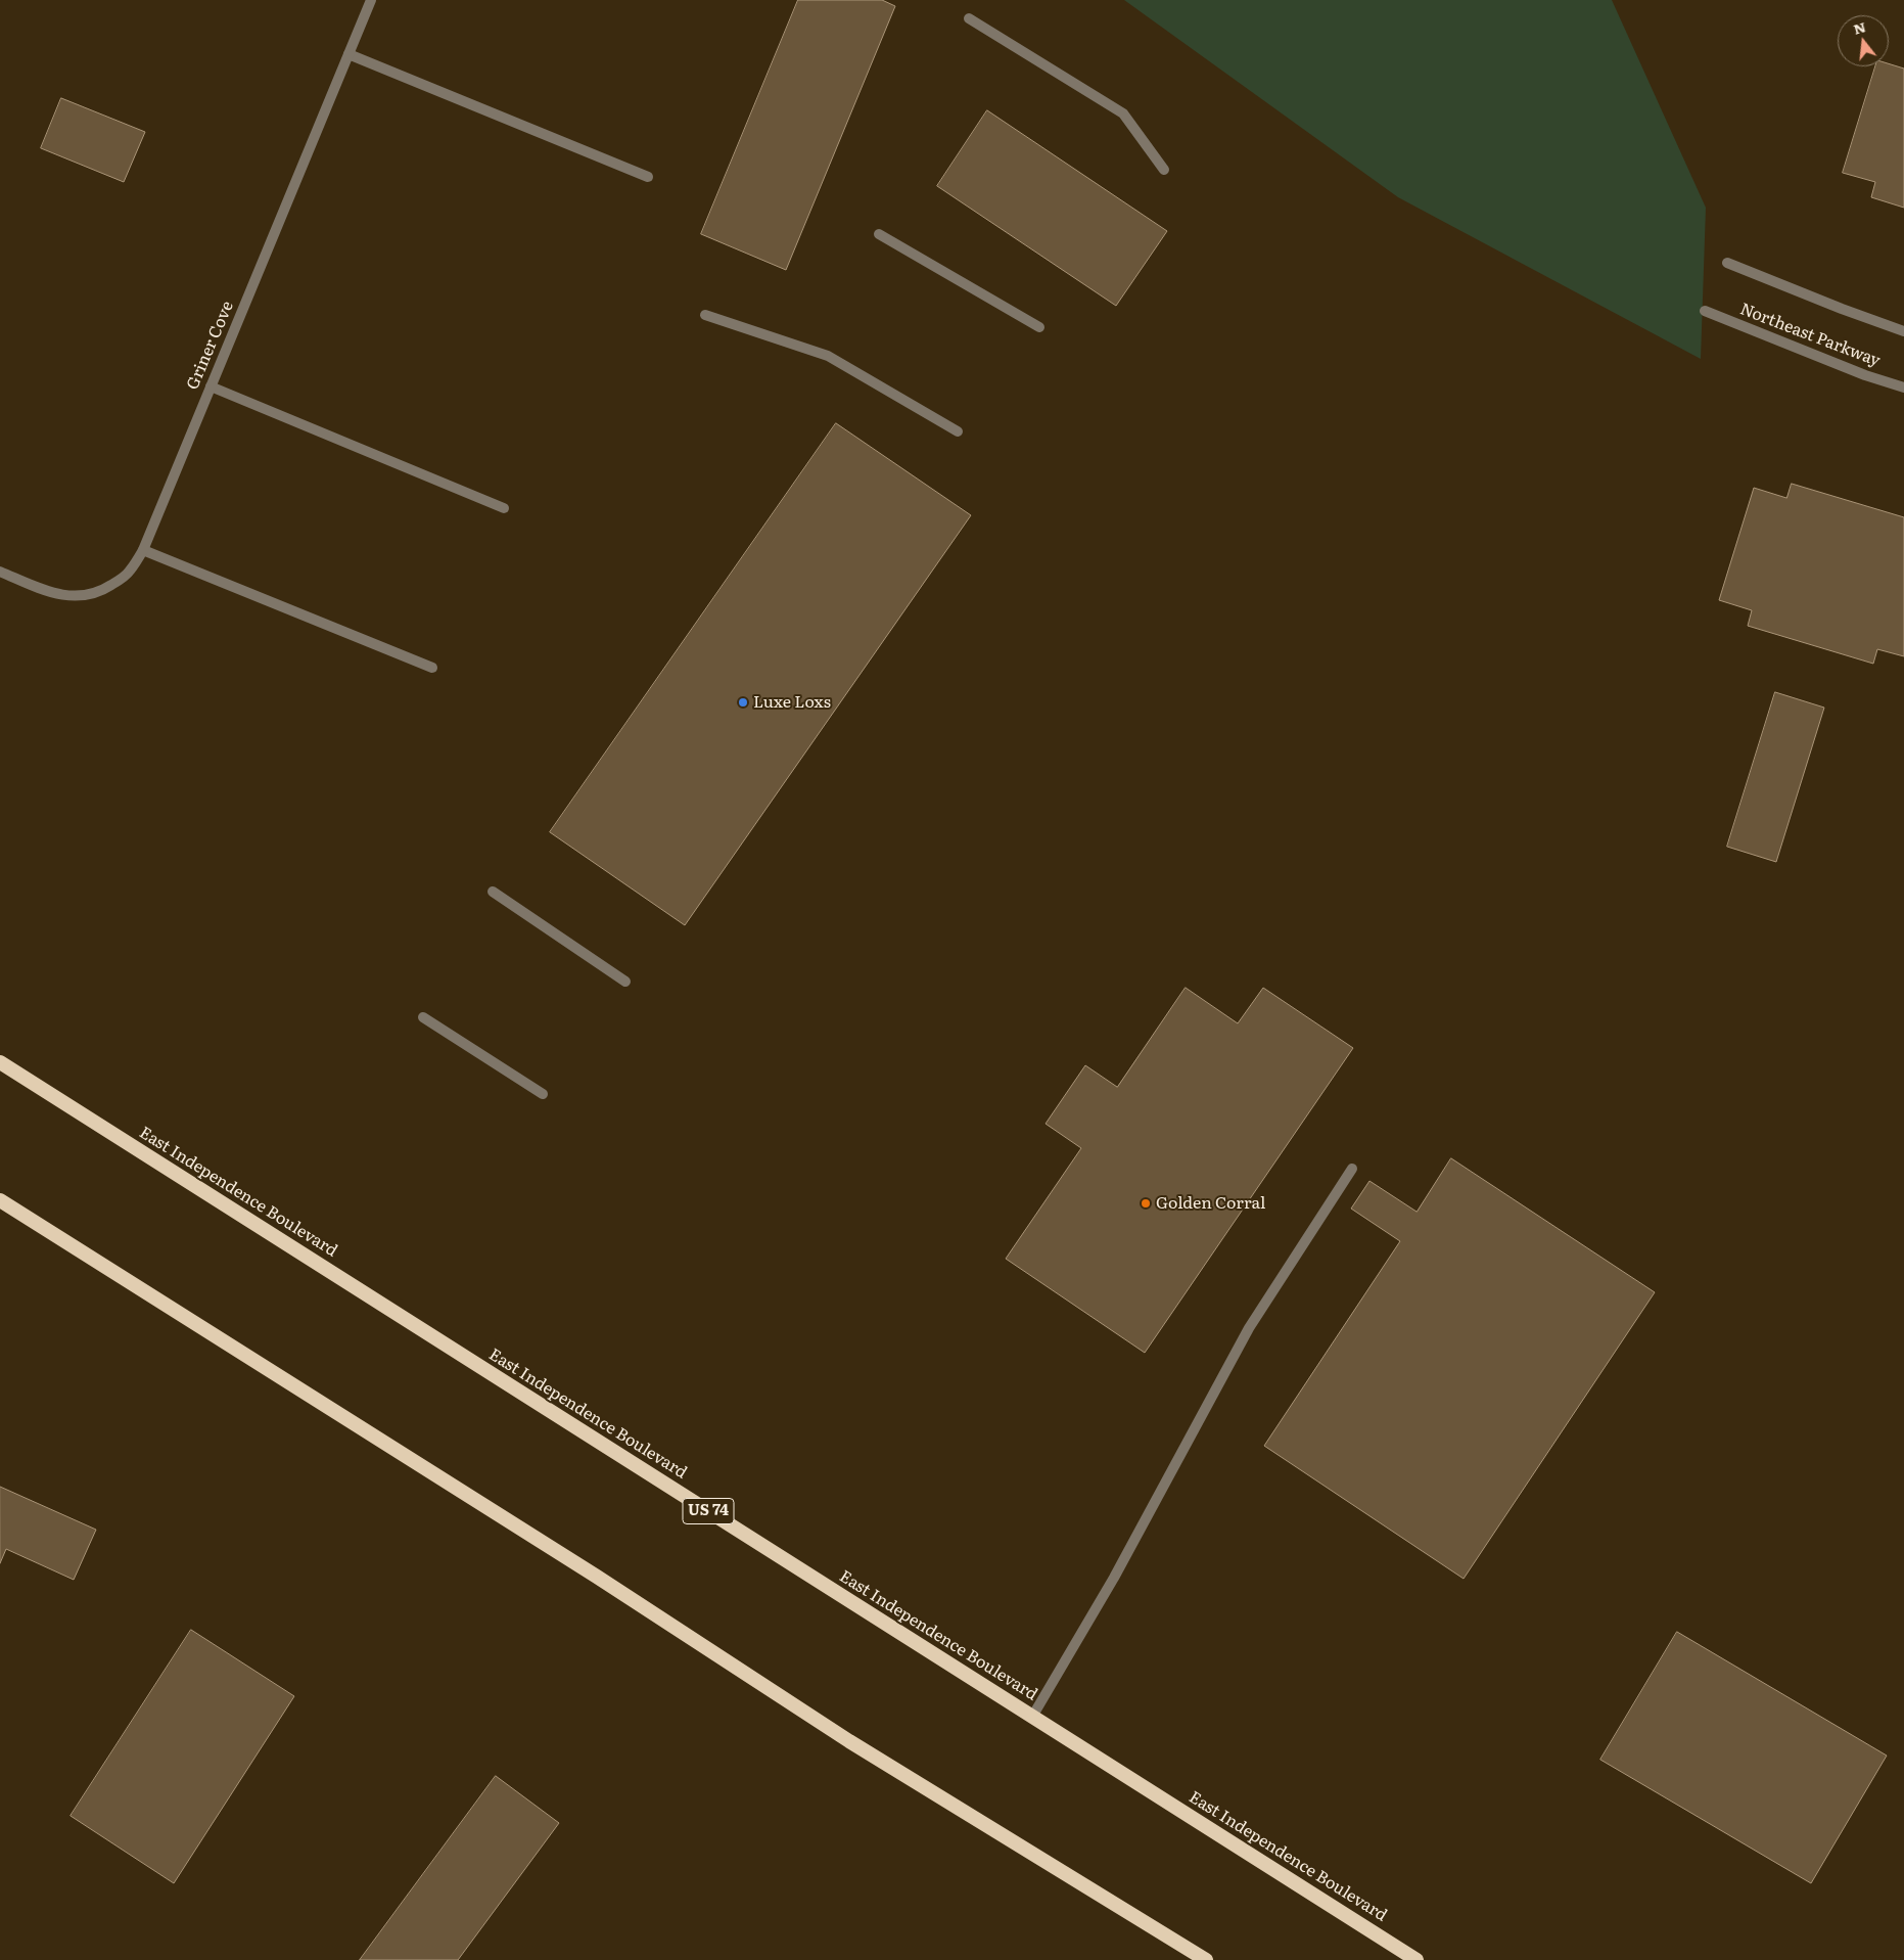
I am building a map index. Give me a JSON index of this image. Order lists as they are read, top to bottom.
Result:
{
  "streets": {
    "highway": ["East Independence Boulevard", "US 74"],
    "street": ["Northeast Parkway", "Griner Cove"]
  },
  "places": ["Luxe Loxs", "Golden Corral"],
  "north": "top"
}
